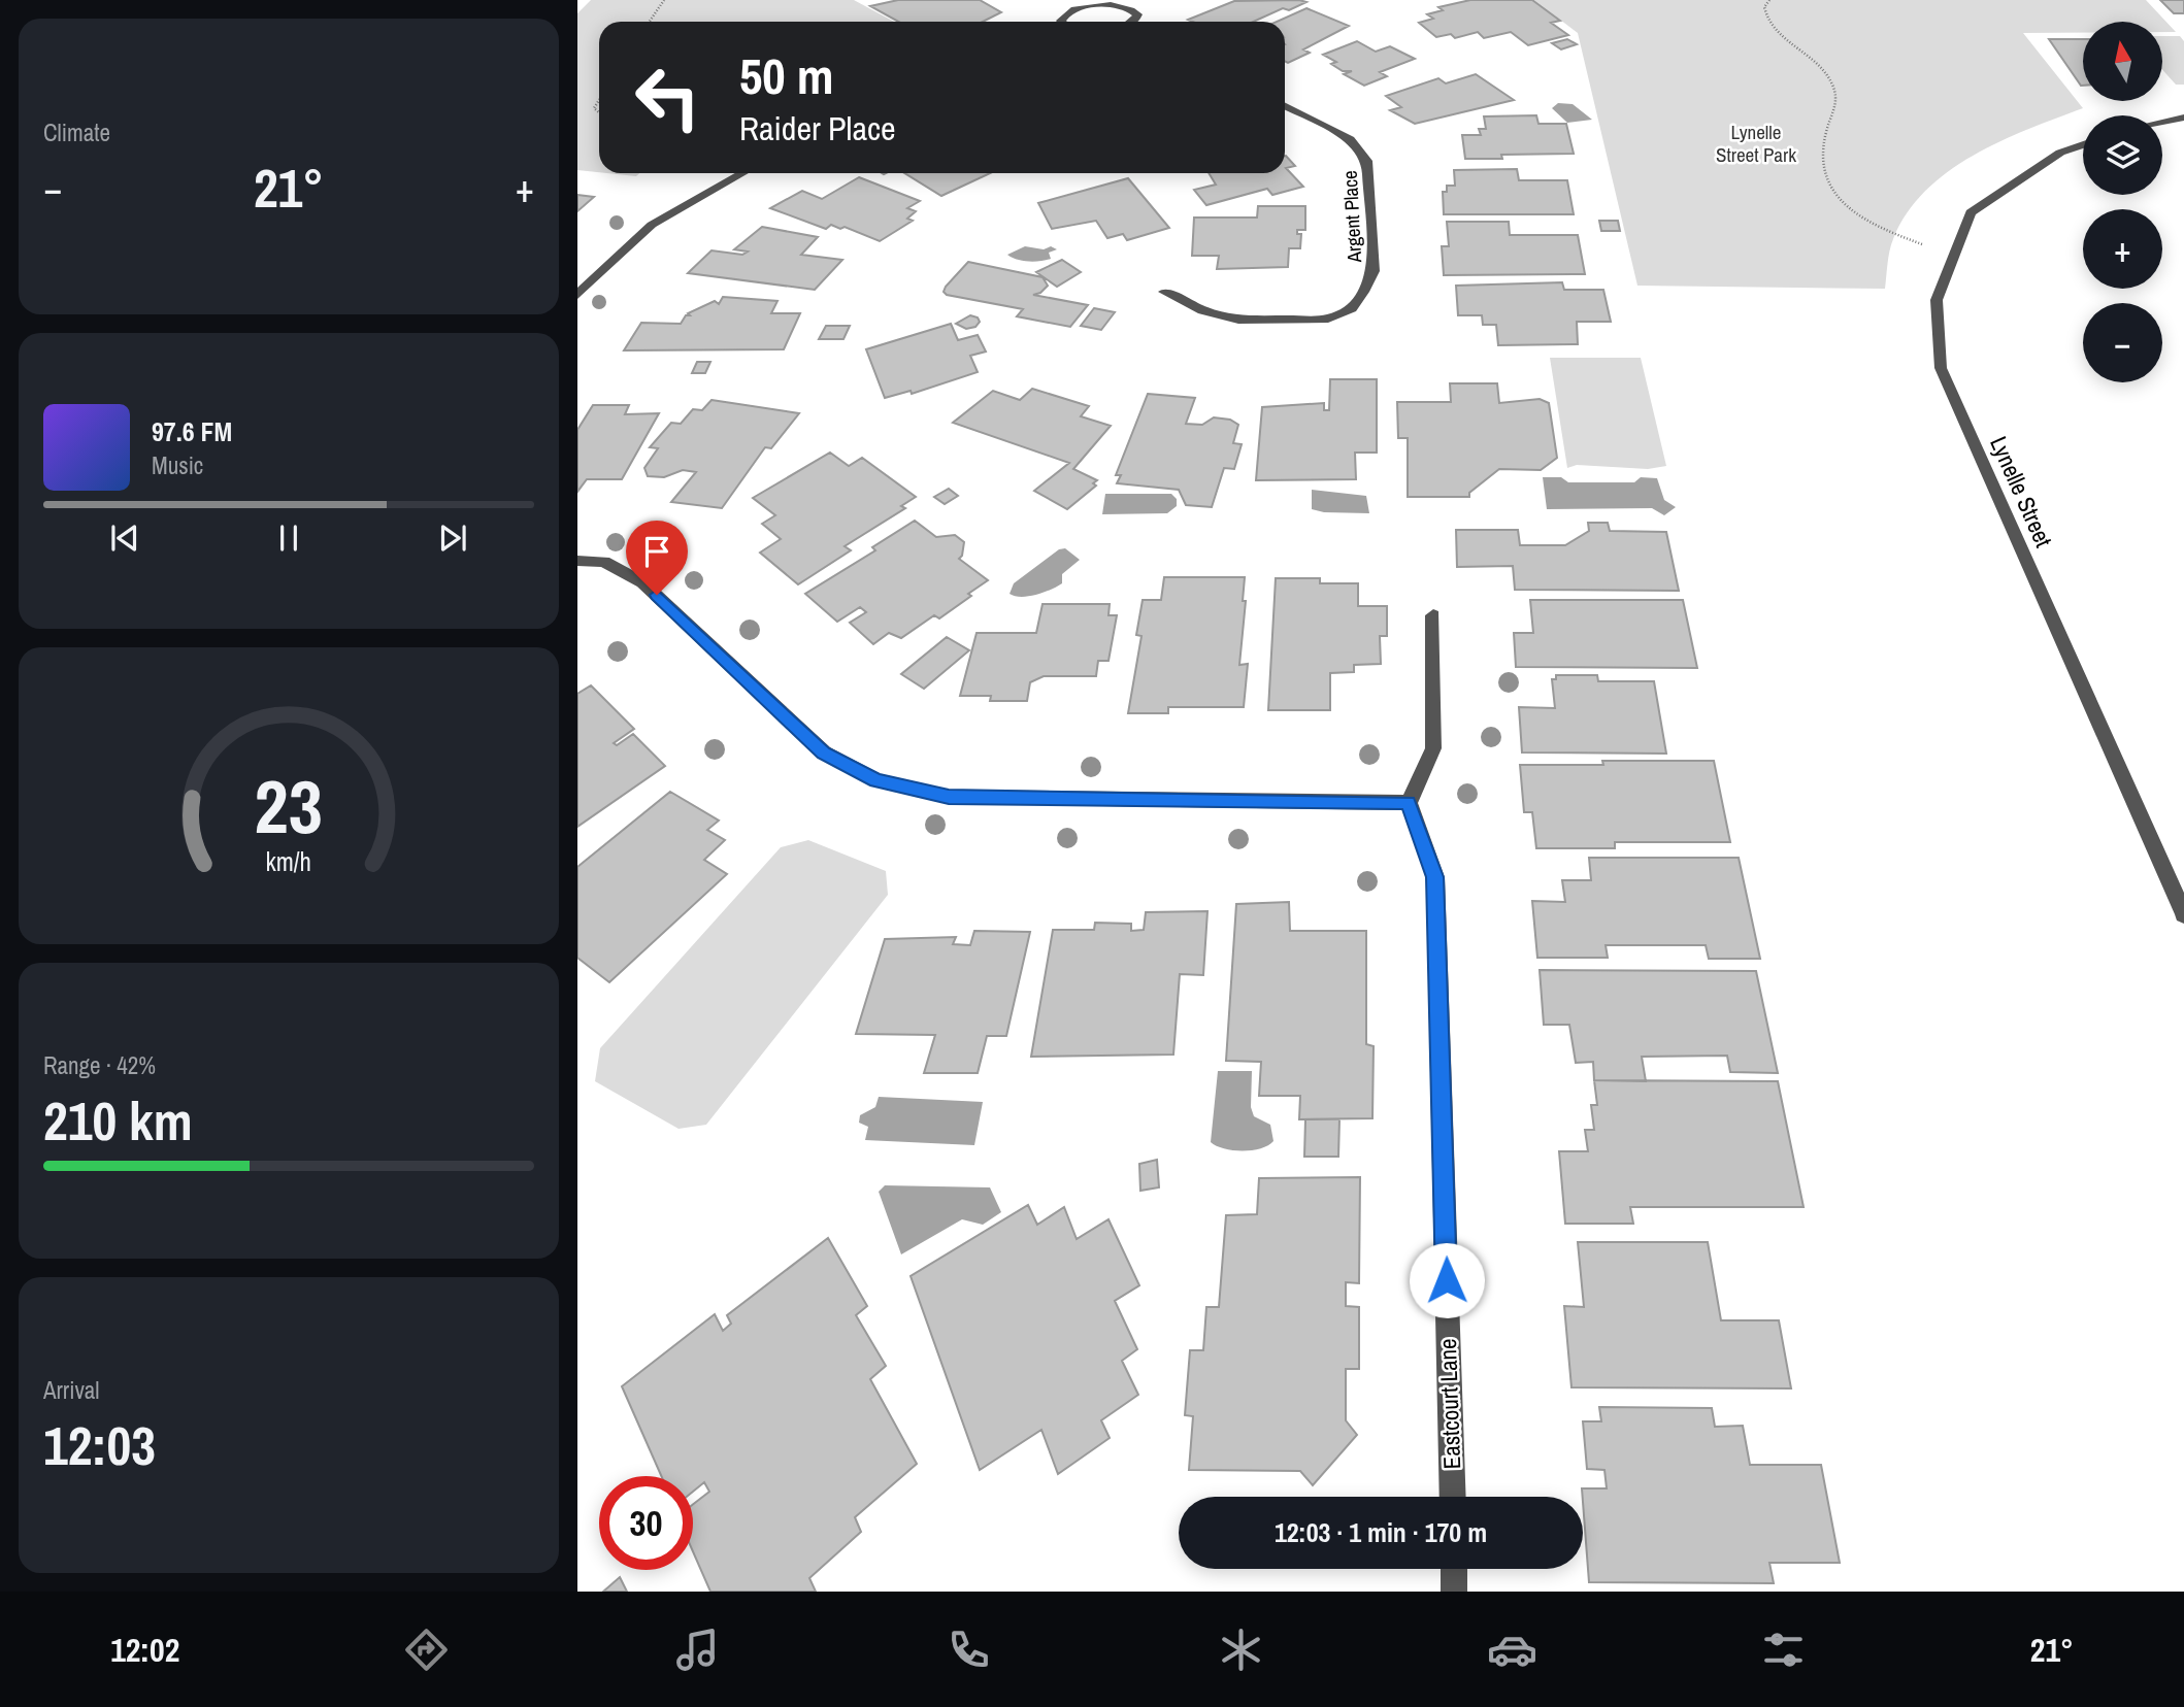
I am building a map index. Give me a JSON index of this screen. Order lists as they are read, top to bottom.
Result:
{
  "streets": {
    "street": ["Argent Place", "Lynelle Street", "Eastcourt Lane"]
  },
  "parks": ["Lynelle Street Park"],
  "north": "top",
  "page": {
    "tile": [
      "Climate",
      ["Range · 42%", "210 km"],
      ["Arrival", "12:03"]
    ],
    "map_buttons": ["+", "−"],
    "turn": ["50 m", "Raider Place"],
    "heat": ["−", "21°", "+"],
    "song": ["97.6 FM", "Music"],
    "limit": "30",
    "trip": "12:03 · 1 min · 170 m",
    "tabs": ["12:02", "21°"],
    "gauge": ["23", "km/h"]
  }
}
